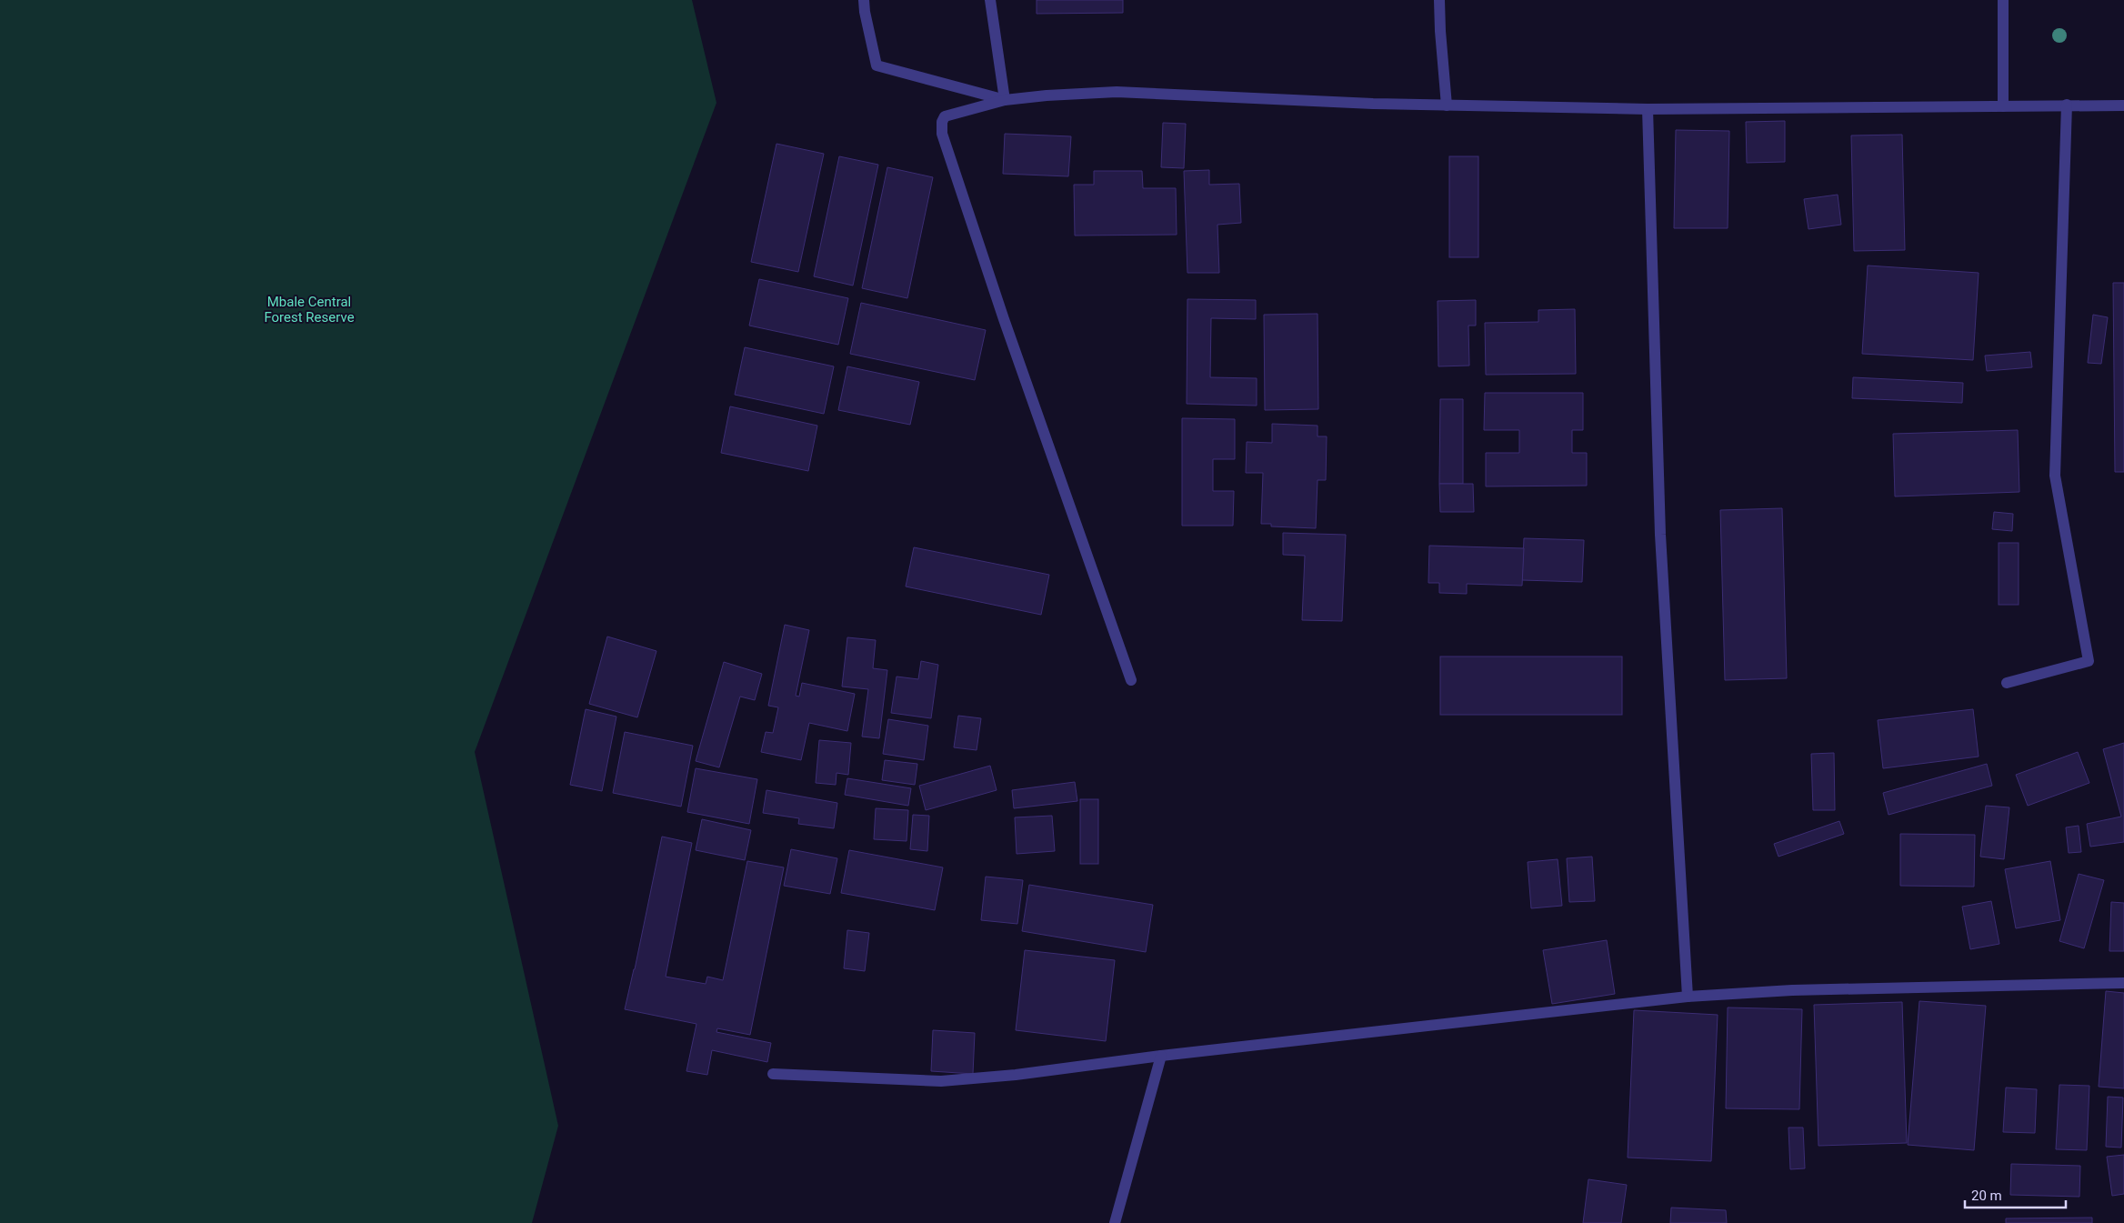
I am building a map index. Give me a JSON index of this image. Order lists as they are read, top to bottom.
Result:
{
  "parks": ["Mbale Central Forest Reserve"],
  "scale_bar": "20 m"
}
